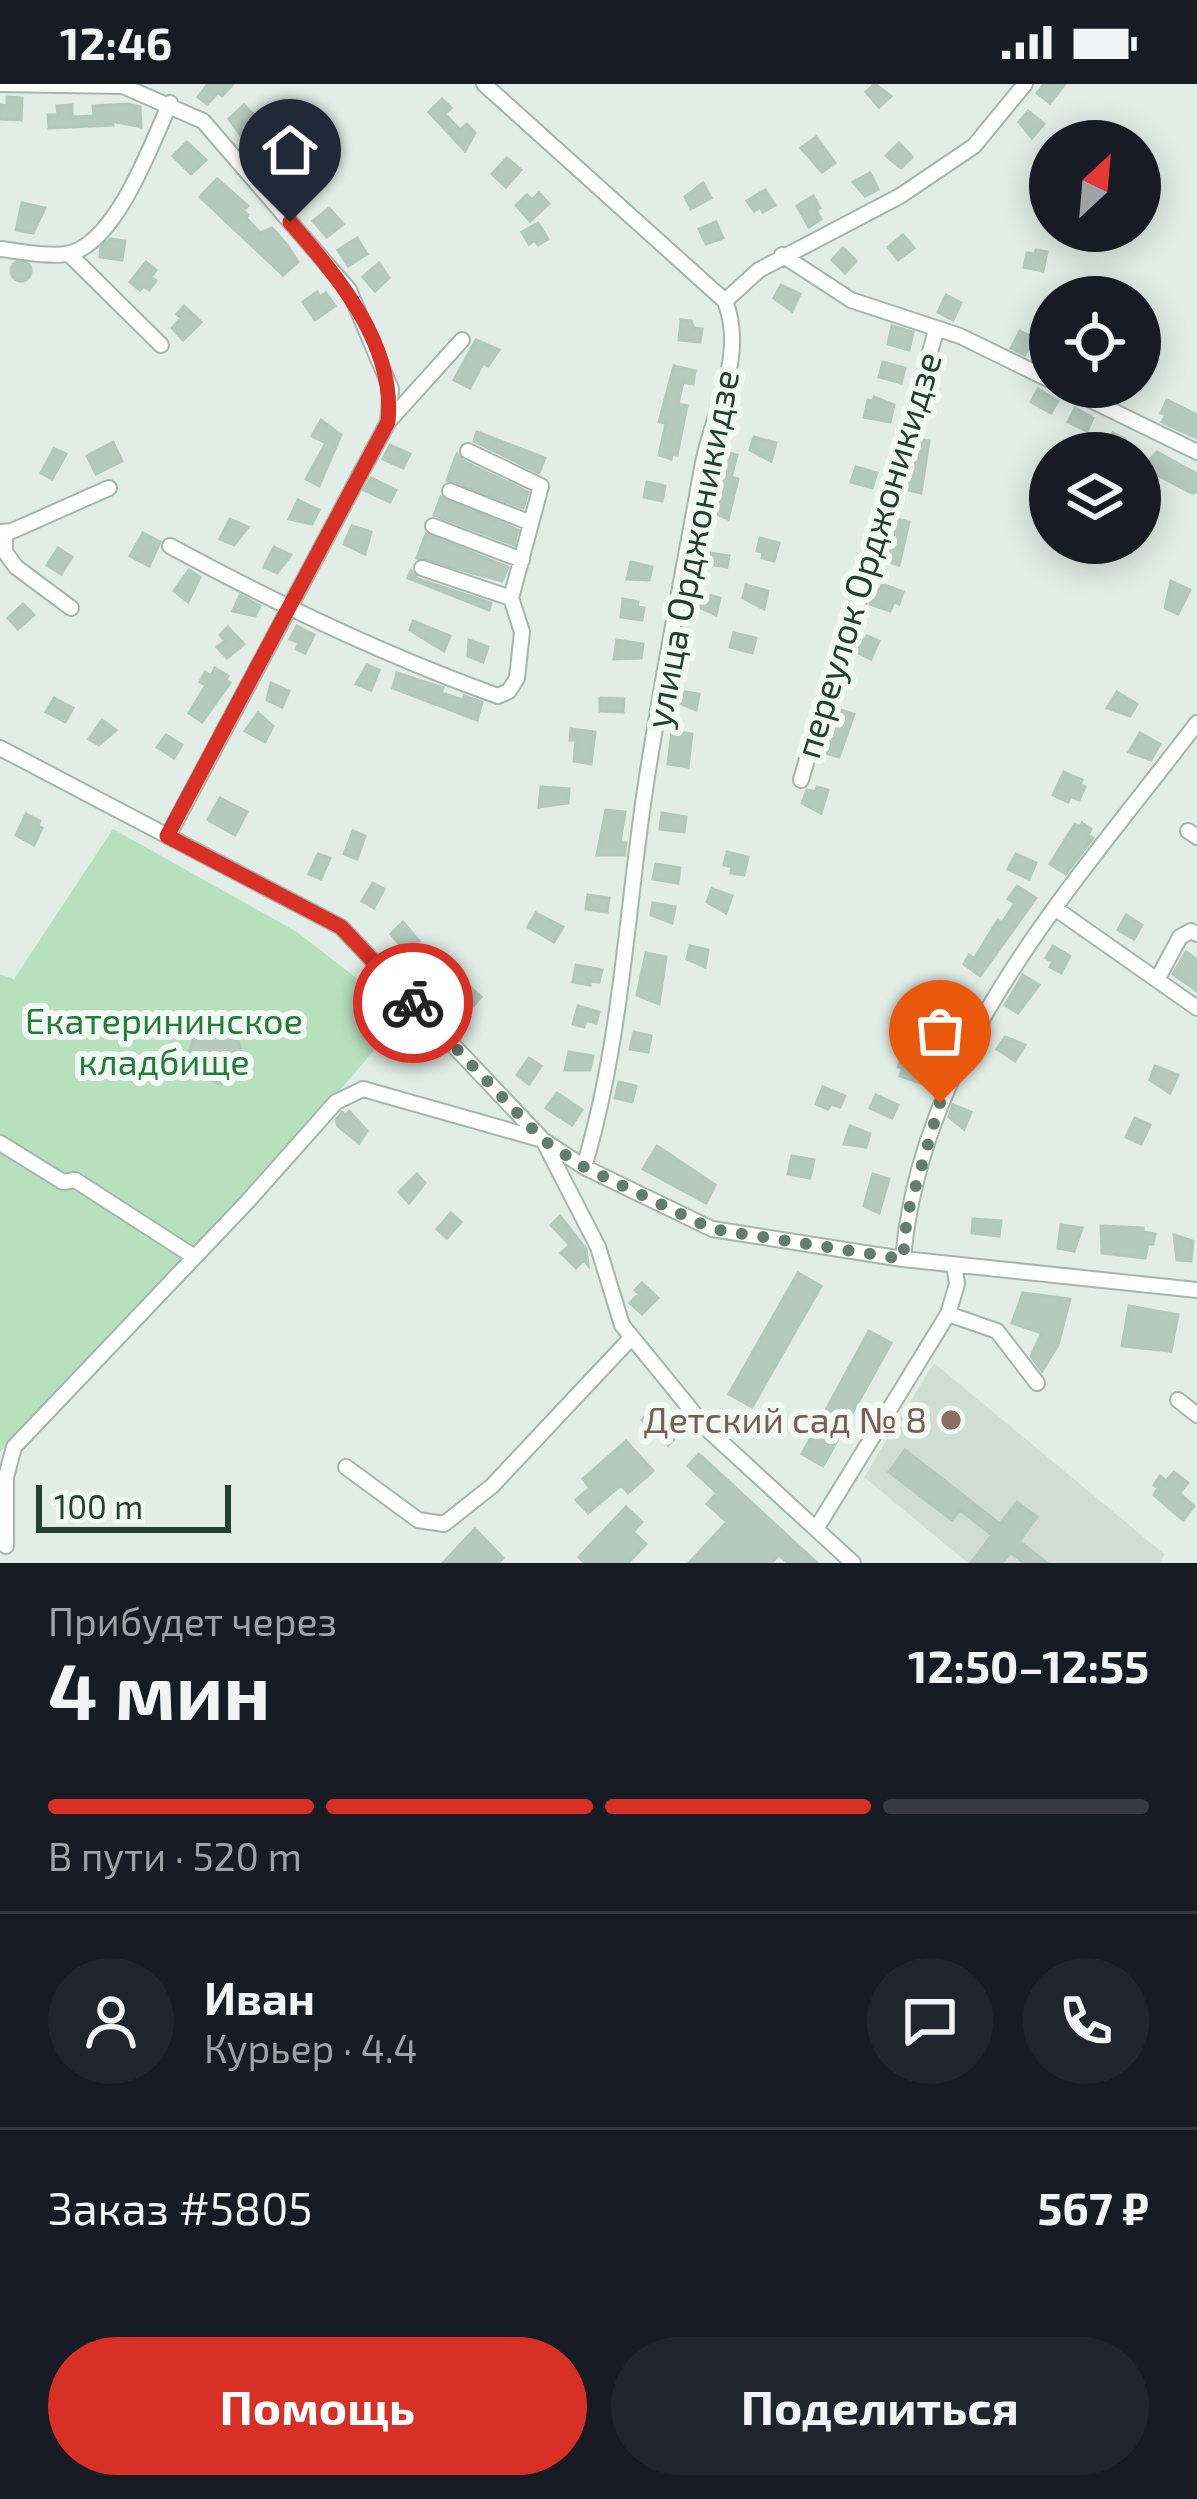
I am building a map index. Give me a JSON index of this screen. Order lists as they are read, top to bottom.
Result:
{
  "streets": {
    "street": ["улица Орджоникидзе", "переулок Орджоникидзе"]
  },
  "parks": ["Екатерининское кладбище"],
  "places": ["Детский сад № 8"],
  "scale_bar": "100 m",
  "north": "top right",
  "page": {
    "status": "12:46",
    "scale": "100 m",
    "heading": ["4 мин", "Прибудет через", "12:50–12:55"],
    "panel": [
      "Иван",
      "Курьер · 4.4",
      "Заказ #5805",
      "567 ₽"
    ],
    "bar": "В пути · 520 m",
    "buttons": ["Помощь", "Поделиться"]
  }
}
